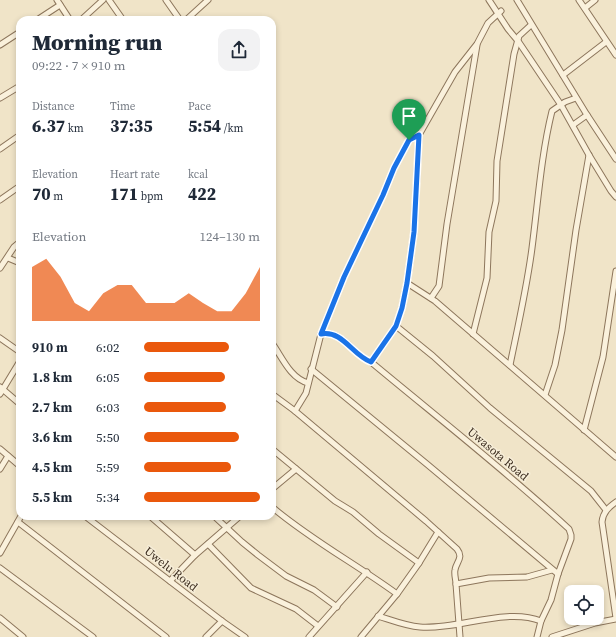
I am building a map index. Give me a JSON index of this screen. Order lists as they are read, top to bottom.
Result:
{
  "streets": {
    "street": ["Uwasota Road", "Uwelu Road"]
  },
  "page": {
    "heading": ["Morning run", "09:22 · 7 × 910 m"],
    "stats": [
      ["Distance", "6.37 km"],
      ["Time", "37:35"],
      ["Pace", "5:54 /km"],
      ["Elevation", "70 m"],
      ["Heart rate", "171 bpm"],
      ["kcal", "422"]
    ],
    "chart": ["Elevation", "124–130 m"],
    "list": [
      {
        "name": "910 m",
        "note": "6:02"
      },
      {
        "name": "1.8 km",
        "note": "6:05"
      },
      {
        "name": "2.7 km",
        "note": "6:03"
      },
      {
        "name": "3.6 km",
        "note": "5:50"
      },
      {
        "name": "4.5 km",
        "note": "5:59"
      },
      {
        "name": "5.5 km",
        "note": "5:34"
      }
    ]
  }
}
